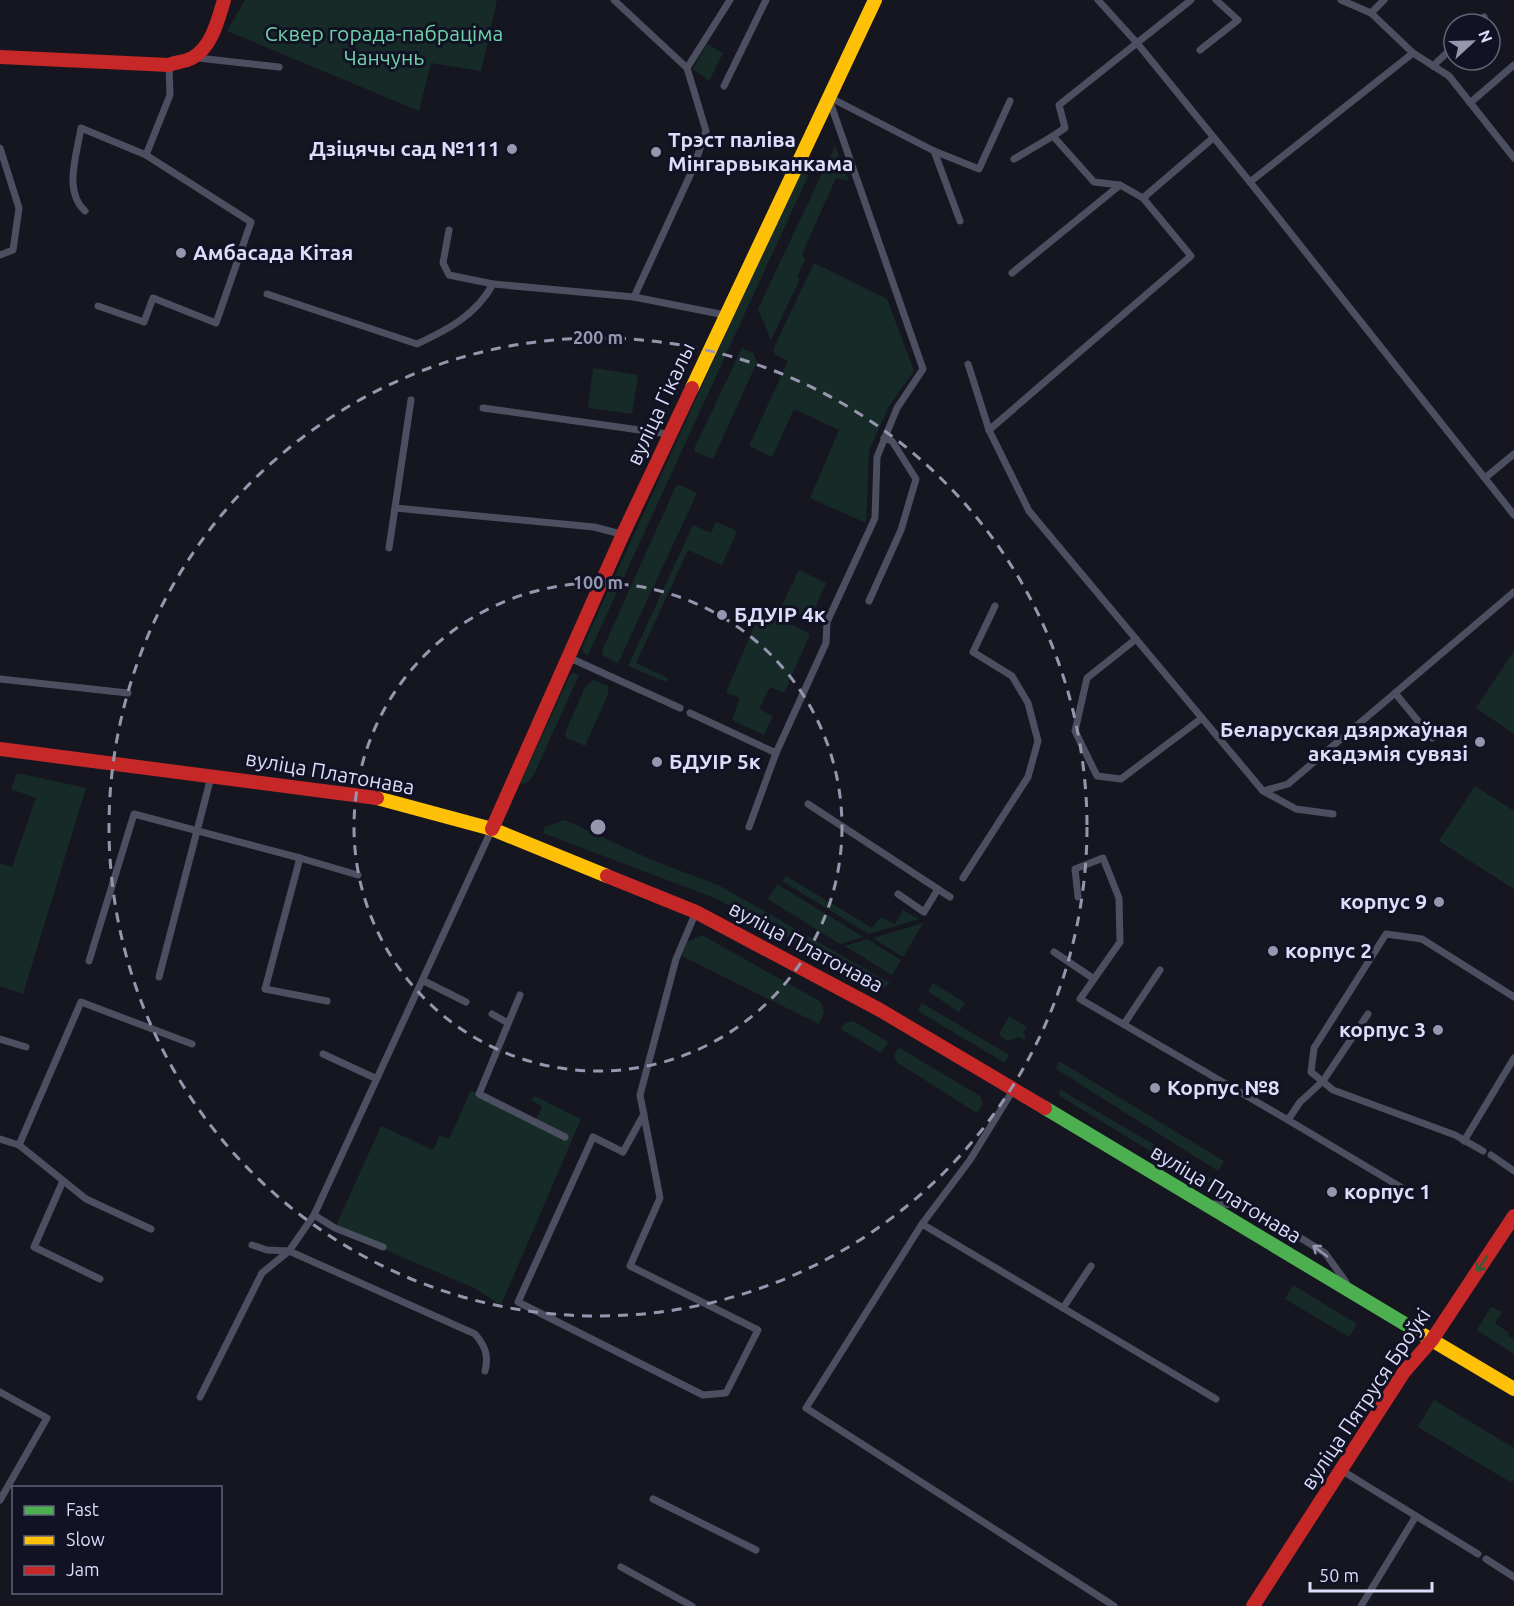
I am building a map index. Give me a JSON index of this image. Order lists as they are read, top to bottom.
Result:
{
  "streets": {
    "main road": ["вуліца Гікалы", "вуліца Платонава", "вуліца Пятруся Броўкі"]
  },
  "crossings": [
    ["вуліца Гікалы", "вуліца Платонава"],
    ["вуліца Платонава", "вуліца Пятруся Броўкі"]
  ],
  "parks": ["Сквер горада-пабраціма Чанчунь"],
  "places": [
    "Дзіцячы сад №111",
    "Трэст паліва Мінгарвыканкама",
    "Амбасада Кітая",
    "БДУІР 4к",
    "Беларуская дзяржаўная акадэмія сувязі",
    "БДУІР 5к",
    "корпус 9",
    "корпус 2",
    "корпус 3",
    "Корпус №8",
    "корпус 1"
  ],
  "legend": ["Fast", "Slow", "Jam"],
  "scale_bar": "50 m",
  "north": "right",
  "rings": ["200 m", "100 m"]
}
